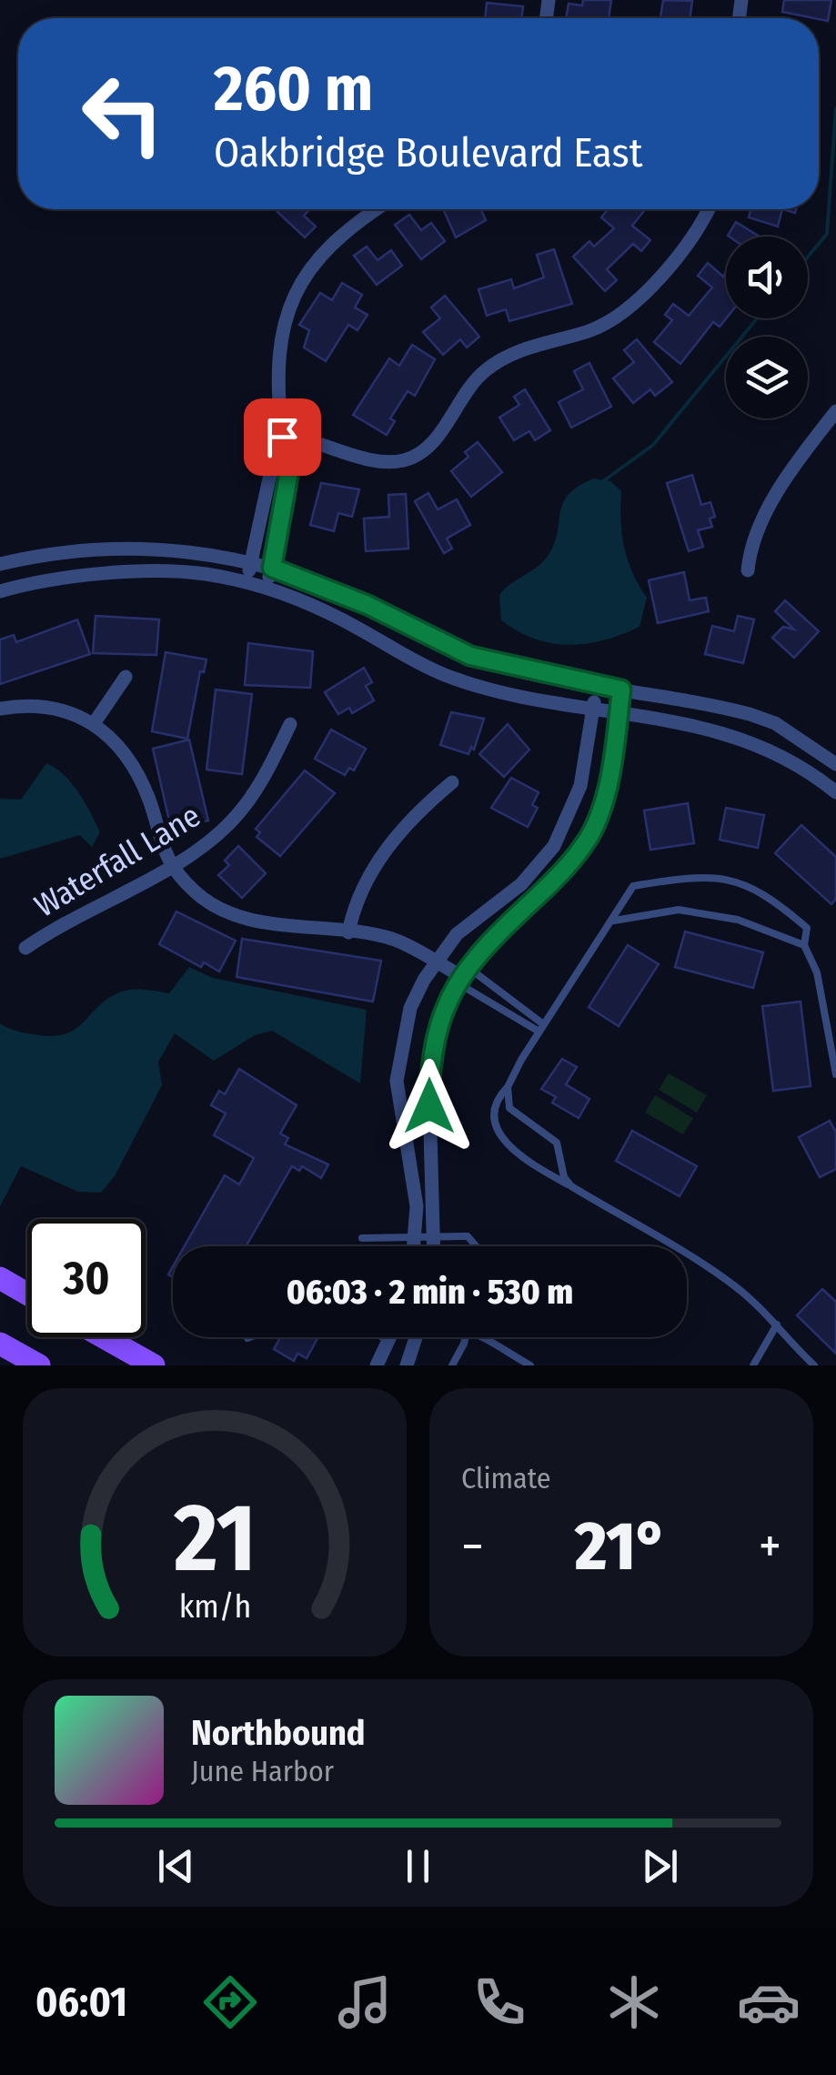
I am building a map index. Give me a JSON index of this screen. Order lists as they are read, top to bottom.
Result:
{
  "streets": {
    "street": ["Waterfall Lane"]
  },
  "page": {
    "turn": ["260 m", "Oakbridge Boulevard East"],
    "limit": "30",
    "trip": "06:03 · 2 min · 530 m",
    "tile": "Climate",
    "heat": ["−", "21°", "+"],
    "song": ["Northbound", "June Harbor"],
    "tabs": "06:01",
    "gauge": ["21", "km/h"]
  }
}
